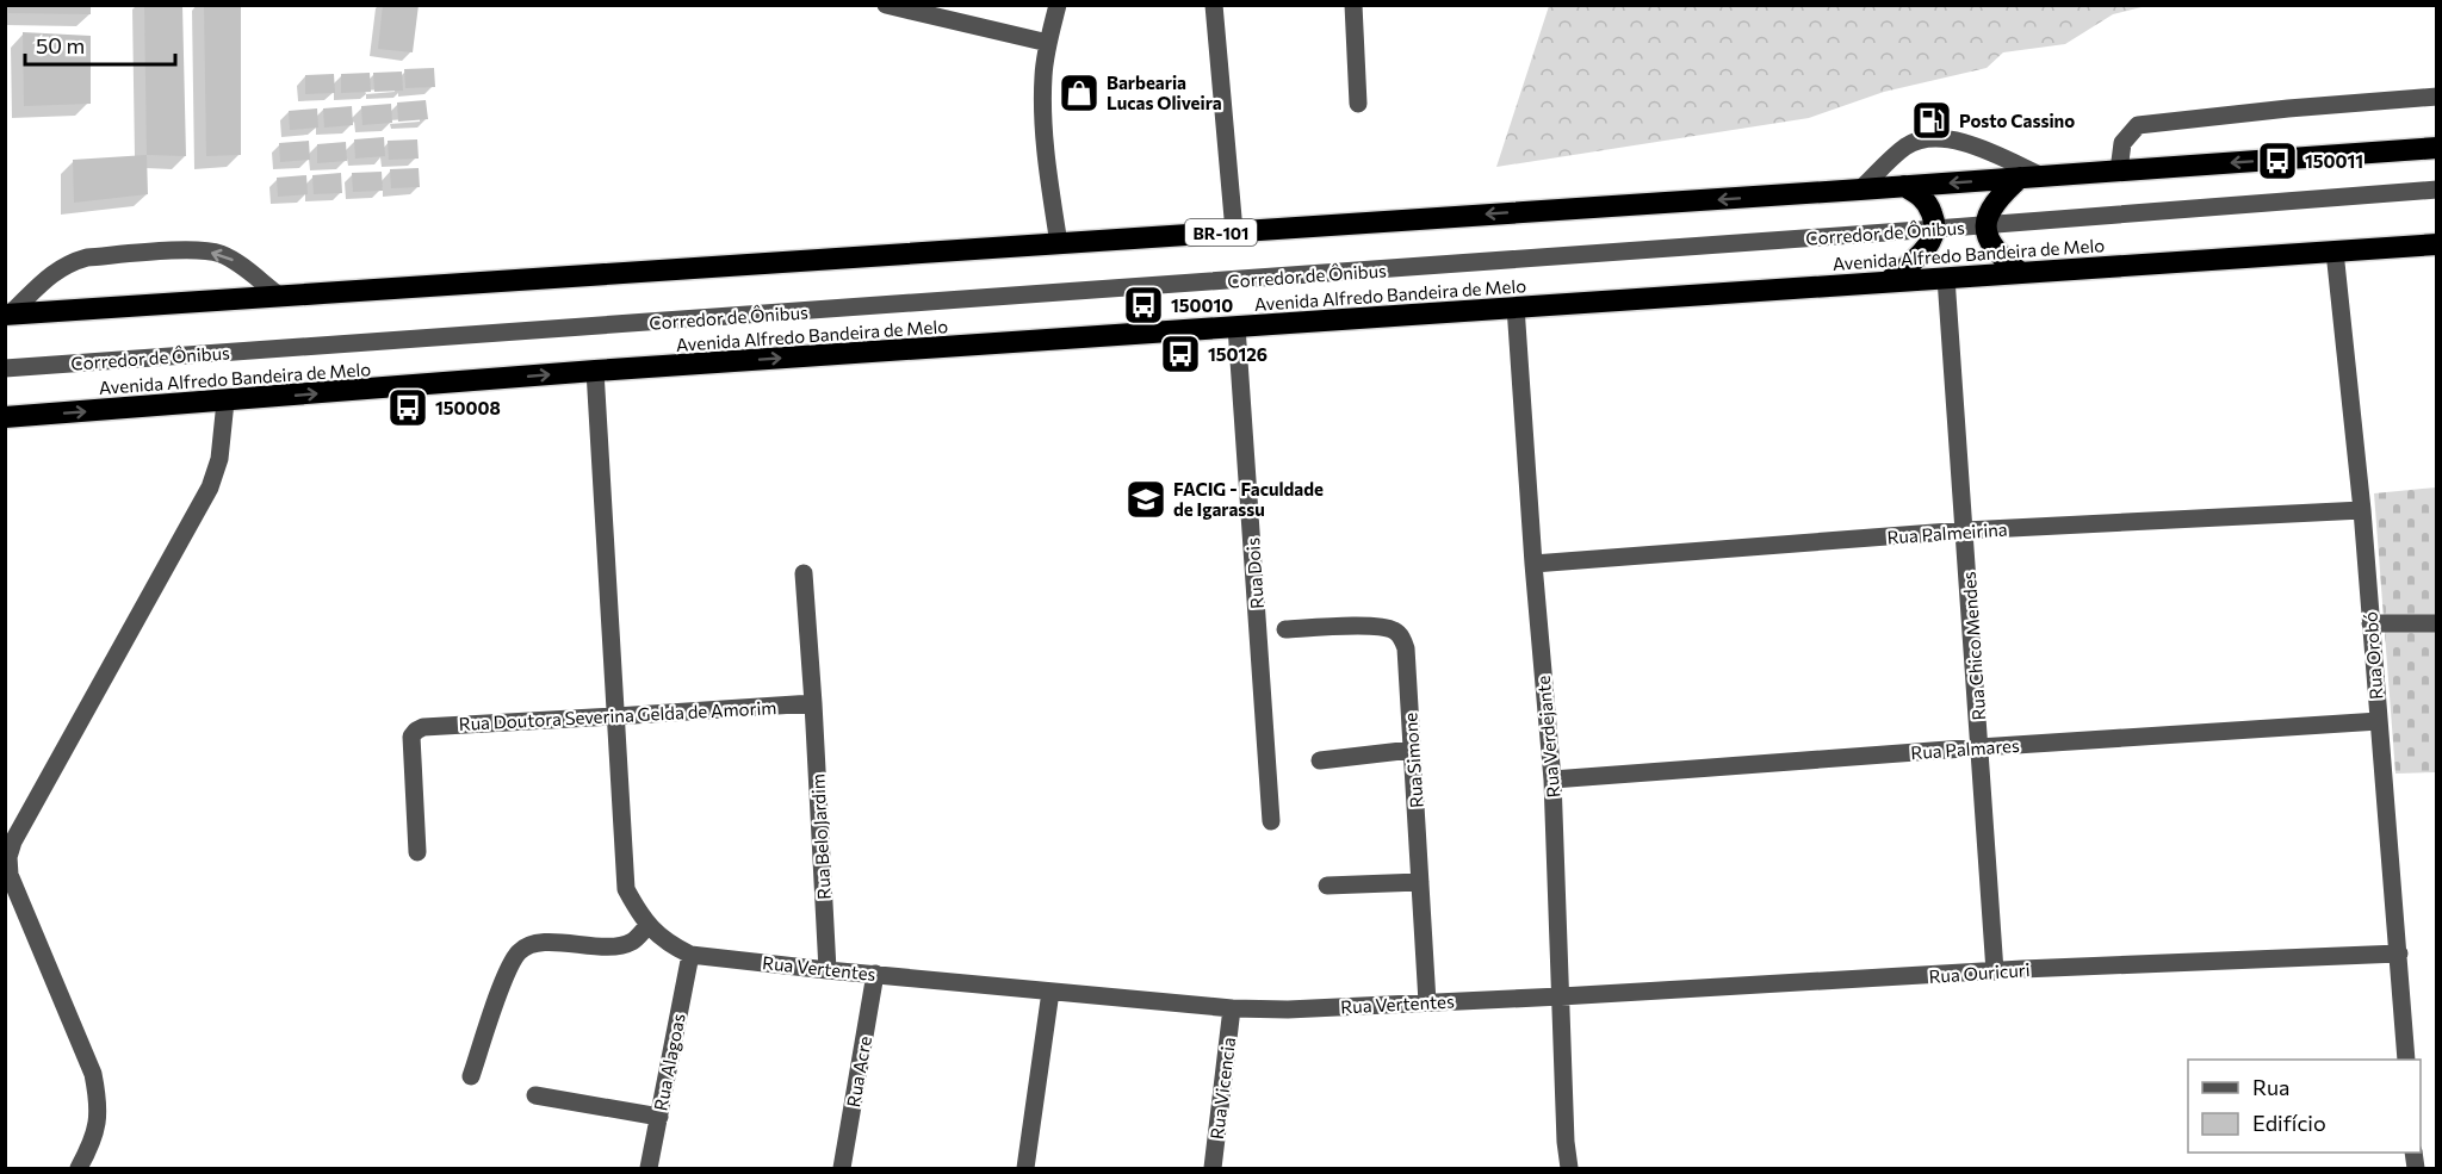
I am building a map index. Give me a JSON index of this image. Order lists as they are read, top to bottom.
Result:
{
  "streets": {
    "highway": ["BR-101", "Avenida Alfredo Bandeira de Melo"],
    "street": [
      "Corredor de Ônibus",
      "Rua Palmeirina",
      "Rua Dois",
      "Rua Chico Mendes",
      "Rua Orobó",
      "Rua Doutora Severina Gelda de Amorim",
      "Rua Verdejante",
      "Rua Palmares",
      "Rua Simone",
      "Rua Belo Jardim",
      "Rua Vertentes",
      "Rua Ouricuri",
      "Rua Alagoas",
      "Rua Acre",
      "Rua Vicencia"
    ]
  },
  "crossings": [
    ["Avenida Alfredo Bandeira de Melo", "Rua Dois"],
    ["Avenida Alfredo Bandeira de Melo", "Rua Chico Mendes"],
    ["Avenida Alfredo Bandeira de Melo", "Rua Orobó"],
    ["Avenida Alfredo Bandeira de Melo", "Rua Verdejante"],
    ["Avenida Alfredo Bandeira de Melo", "Rua Vertentes"],
    ["Rua Palmeirina", "Rua Chico Mendes"],
    ["Rua Palmeirina", "Rua Orobó"],
    ["Rua Palmeirina", "Rua Verdejante"],
    ["Rua Chico Mendes", "Rua Palmares"],
    ["Rua Chico Mendes", "Rua Ouricuri"],
    ["Rua Orobó", "Rua Palmares"],
    ["Rua Orobó", "Rua Ouricuri"],
    ["Rua Doutora Severina Gelda de Amorim", "Rua Belo Jardim"],
    ["Rua Doutora Severina Gelda de Amorim", "Rua Vertentes"],
    ["Rua Verdejante", "Rua Palmares"],
    ["Rua Verdejante", "Rua Vertentes"],
    ["Rua Verdejante", "Rua Ouricuri"],
    ["Rua Simone", "Rua Vertentes"],
    ["Rua Belo Jardim", "Rua Vertentes"],
    ["Rua Vertentes", "Rua Ouricuri"],
    ["Rua Vertentes", "Rua Alagoas"],
    ["Rua Vertentes", "Rua Acre"],
    ["Rua Vertentes", "Rua Vicencia"]
  ],
  "places": {
    "shop": ["Barbearia Lucas Oliveira"],
    "fuel station": ["Posto Cassino"],
    "bus stop": [
      "150011",
      "150010",
      "150126",
      "150008"
    ],
    "school or university": ["FACIG - Faculdade de Igarassu"]
  },
  "legend": ["Rua", "Edifício"],
  "scale_bar": "50 m"
}
